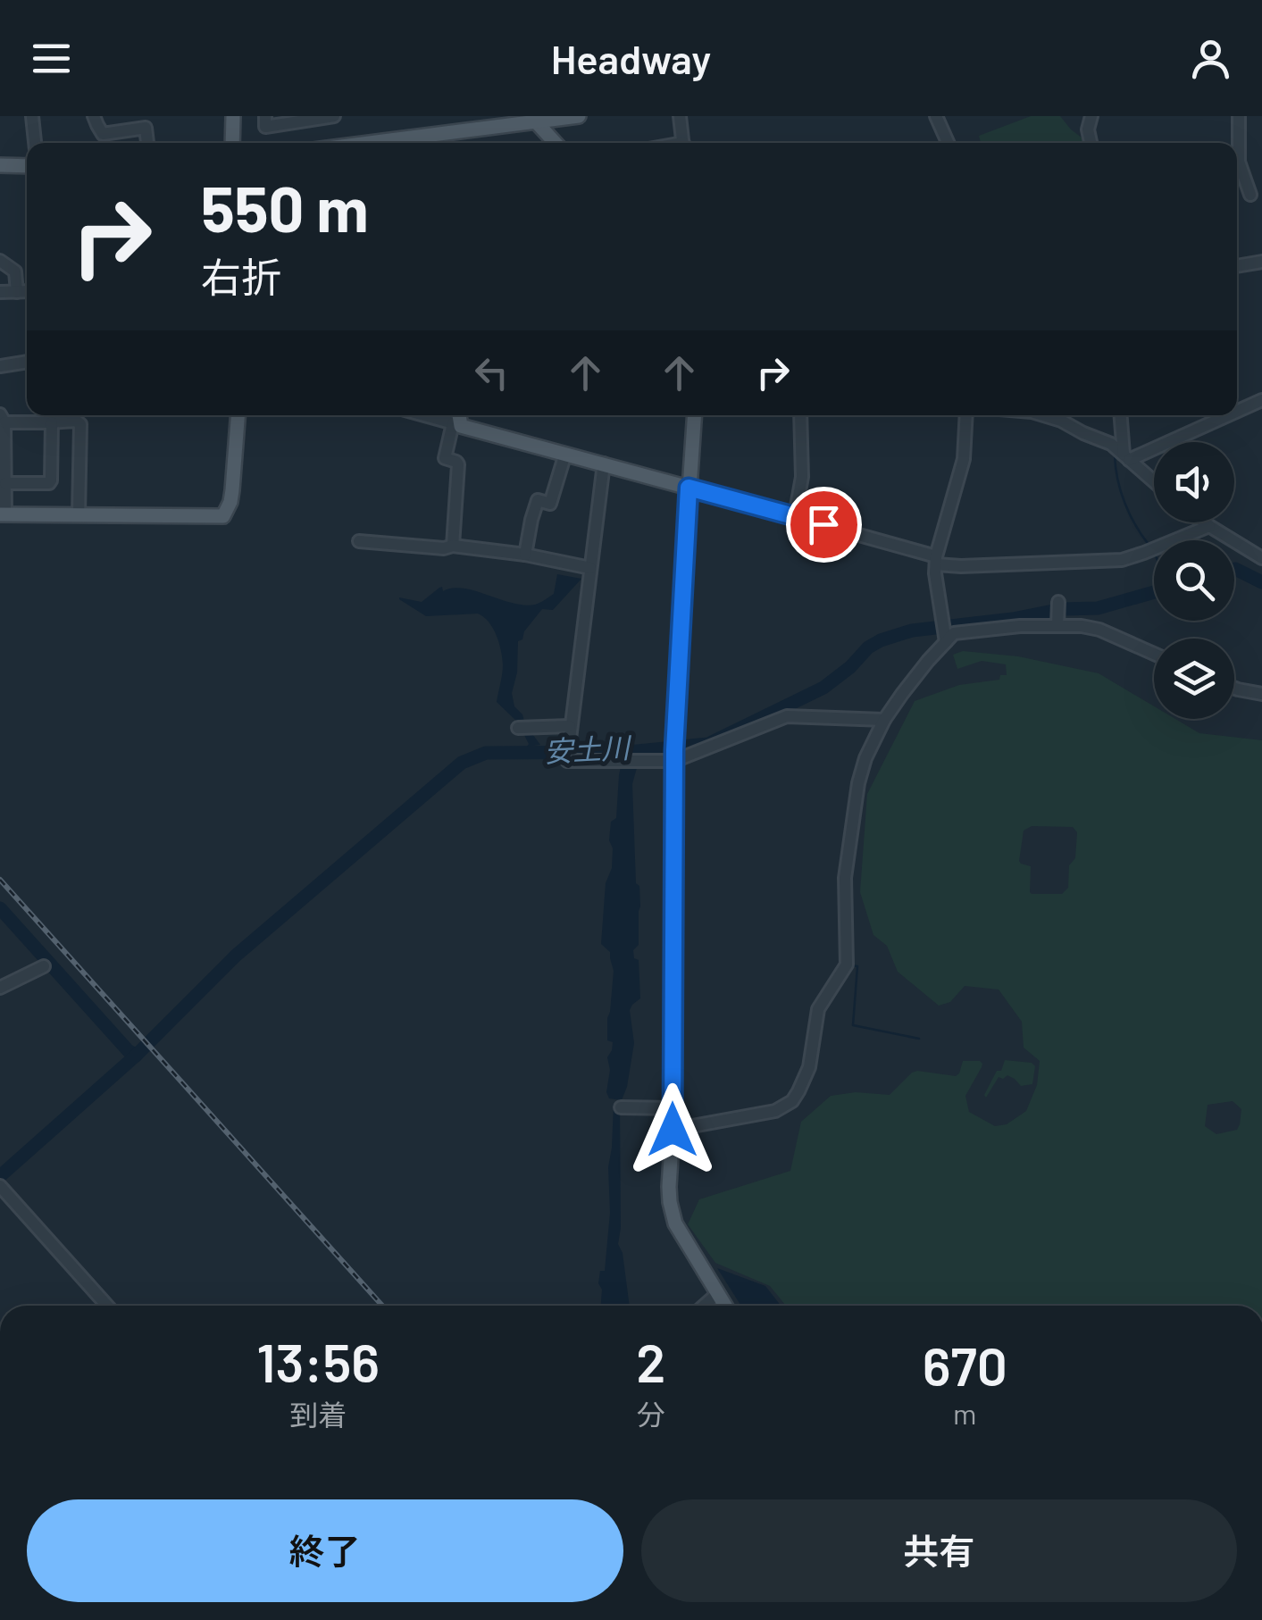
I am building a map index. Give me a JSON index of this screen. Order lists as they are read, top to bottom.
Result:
{
  "water": ["安土川"],
  "page": {
    "header": "Headway",
    "turn": ["550 m", "右折"],
    "eta": [
      "13:56",
      "到着",
      "2",
      "分",
      "670",
      "m"
    ],
    "buttons": ["終了", "共有"]
  }
}
